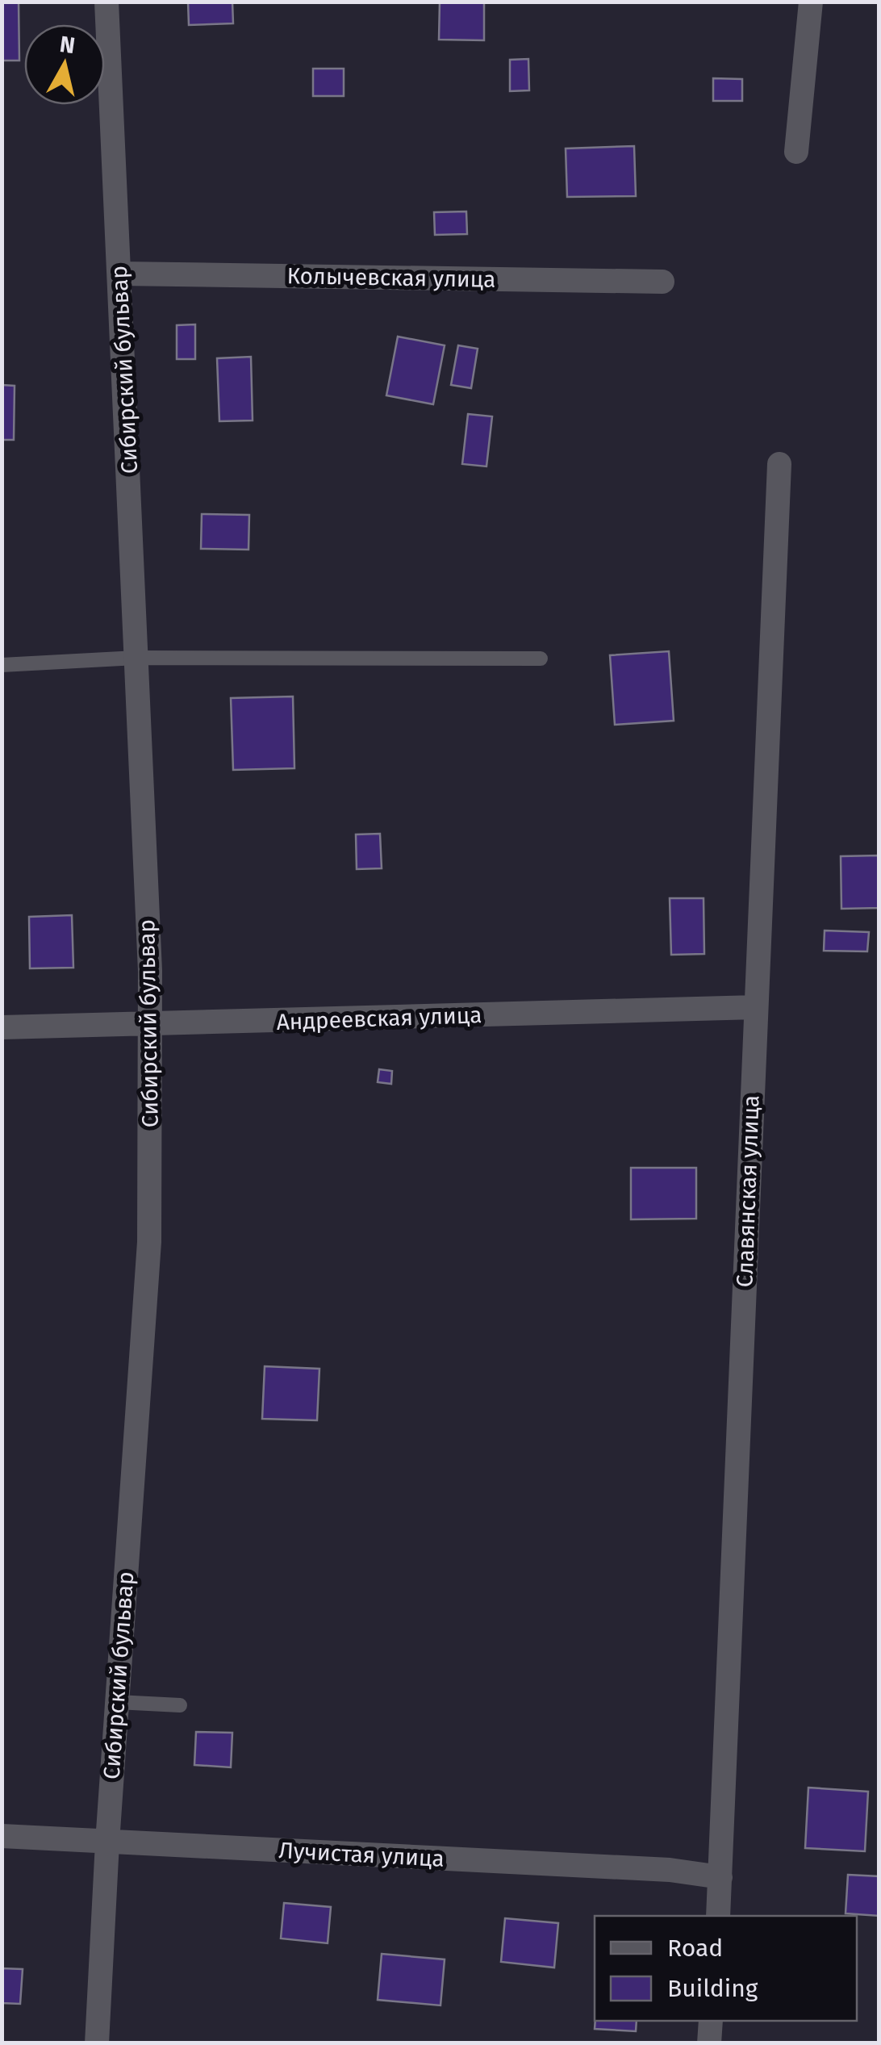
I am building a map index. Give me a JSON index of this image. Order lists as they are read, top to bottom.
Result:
{
  "streets": {
    "street": [
      "Колычевская улица",
      "Сибирский бульвар",
      "Андреевская улица",
      "Славянская улица",
      "Лучистая улица"
    ]
  },
  "crossings": [
    ["Колычевская улица", "Сибирский бульвар"],
    ["Сибирский бульвар", "Андреевская улица"],
    ["Сибирский бульвар", "Лучистая улица"],
    ["Андреевская улица", "Славянская улица"],
    ["Славянская улица", "Лучистая улица"]
  ],
  "legend": ["Road", "Building"],
  "north": "top"
}
